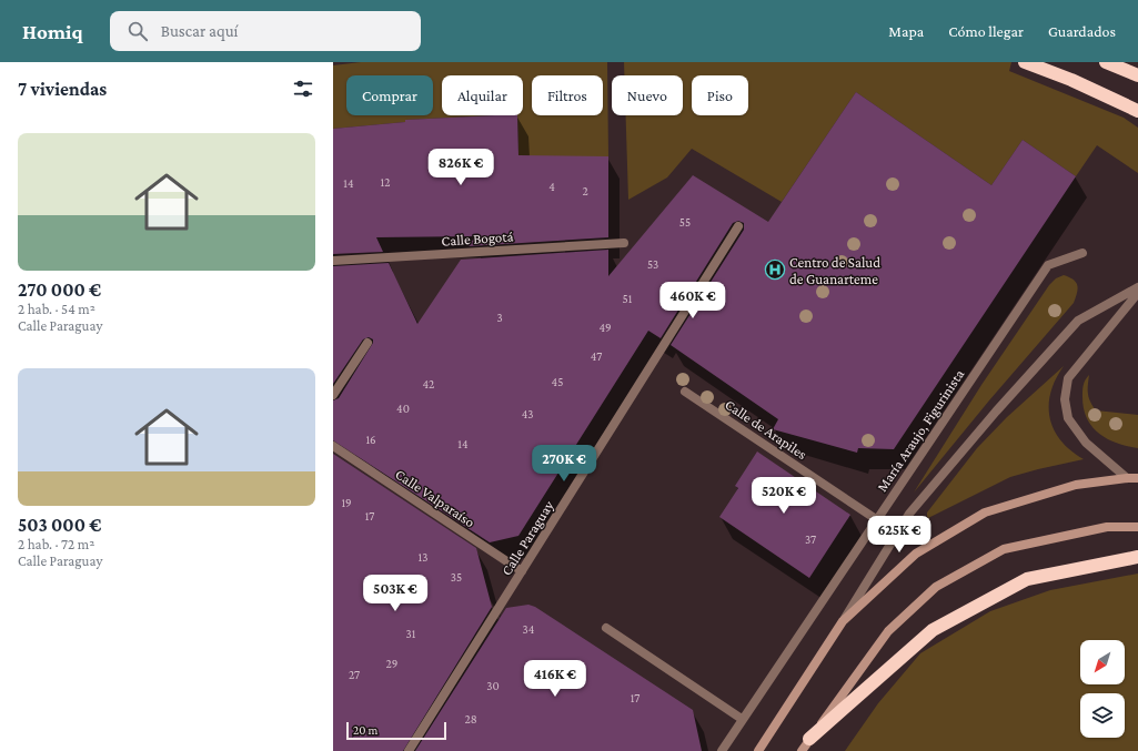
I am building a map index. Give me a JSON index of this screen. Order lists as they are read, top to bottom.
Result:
{
  "streets": {
    "street": [
      "Calle Bogotá",
      "Calle de Arapiles",
      "María Araujo, Figurinista",
      "Calle Valparaíso",
      "Calle Paraguay"
    ]
  },
  "crossings": [
    ["Calle de Arapiles", "María Araujo, Figurinista"],
    ["Calle Valparaíso", "Calle Paraguay"]
  ],
  "places": {
    "hospital": ["Centro de Salud de Guanarteme"]
  },
  "house_numbers": [
    "12",
    "14",
    "4",
    "2",
    "55",
    "53",
    "51",
    "3",
    "49",
    "47",
    "45",
    "42",
    "40",
    "43",
    "16",
    "14",
    "19",
    "17",
    "37",
    "13",
    "35",
    "34",
    "31",
    "29",
    "27",
    "30",
    "17",
    "28"
  ],
  "scale_bar": "20 m",
  "north": "bottom left",
  "page": {
    "header": "Homiq",
    "search": "Buscar aquí",
    "nav": ["Mapa", "Cómo llegar", "Guardados"],
    "heading": "7 viviendas",
    "chip": [
      "Comprar",
      "Alquilar",
      "Filtros",
      "Nuevo",
      "Piso"
    ],
    "list": [
      {
        "name": "270 000 €",
        "note": "2 hab. · 54 m² · Calle Paraguay"
      },
      {
        "name": "503 000 €",
        "note": "2 hab. · 72 m² · Calle Paraguay"
      }
    ],
    "price": [
      "826K €",
      "460K €",
      "270K €",
      "520K €",
      "625K €",
      "503K €",
      "416K €"
    ],
    "scale": "20 m"
  }
}
